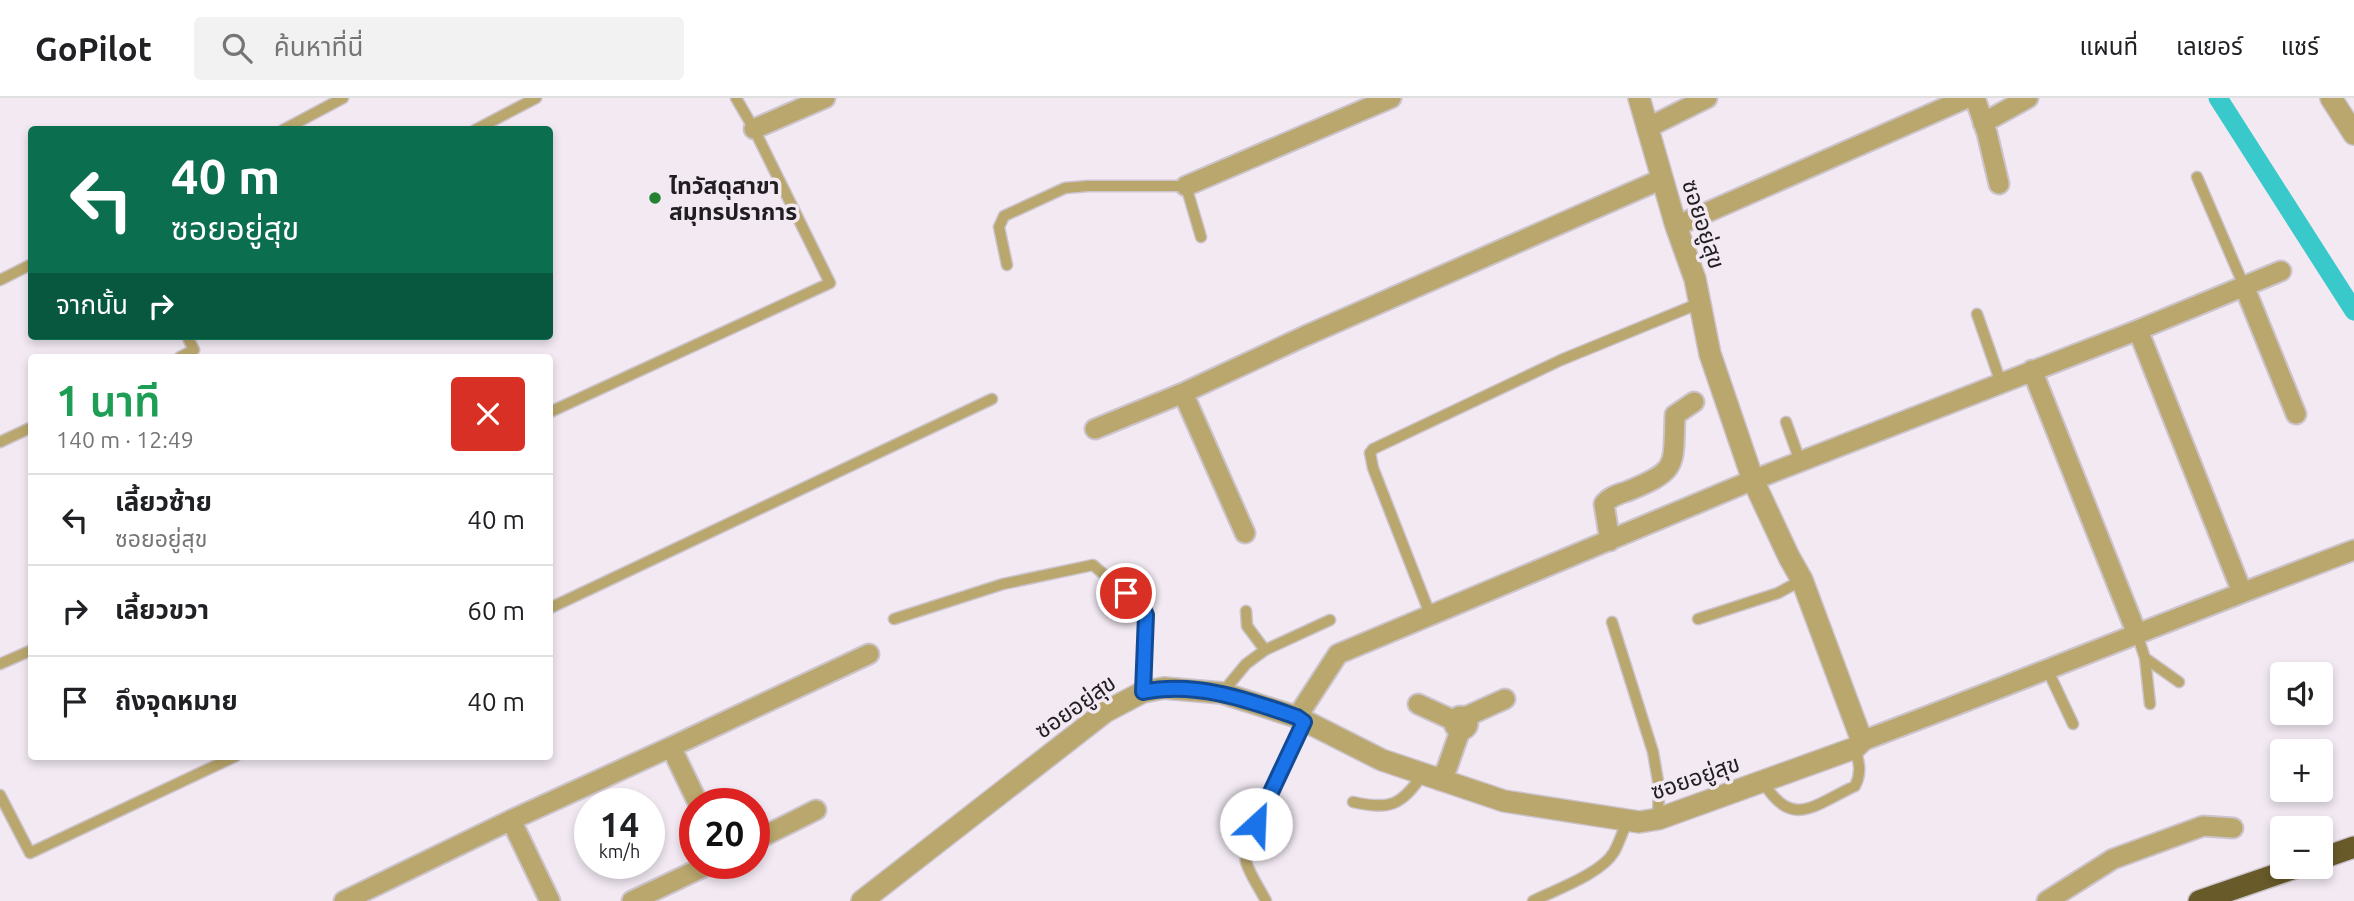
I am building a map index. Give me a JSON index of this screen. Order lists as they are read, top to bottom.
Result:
{
  "streets": {
    "street": ["ซอยอยู่สุข"]
  },
  "places": ["ไทวัสดุสาขา สมุทรปราการ"],
  "page": {
    "header": "GoPilot",
    "search": "ค้นหาที่นี่",
    "nav": ["แผนที่", "เลเยอร์", "แชร์"],
    "turn": ["40 m", "ซอยอยู่สุข"],
    "then": "จากนั้น",
    "heading": ["1 นาที", "140 m · 12:49"],
    "list": [
      {
        "name": "เลี้ยวซ้าย",
        "note": "ซอยอยู่สุข",
        "value": "40 m"
      },
      {
        "name": "เลี้ยวขวา",
        "value": "60 m"
      },
      {
        "name": "ถึงจุดหมาย",
        "value": "40 m"
      }
    ],
    "map_buttons": ["+", "−"],
    "speed": "14 km/h",
    "limit": "20"
  }
}
